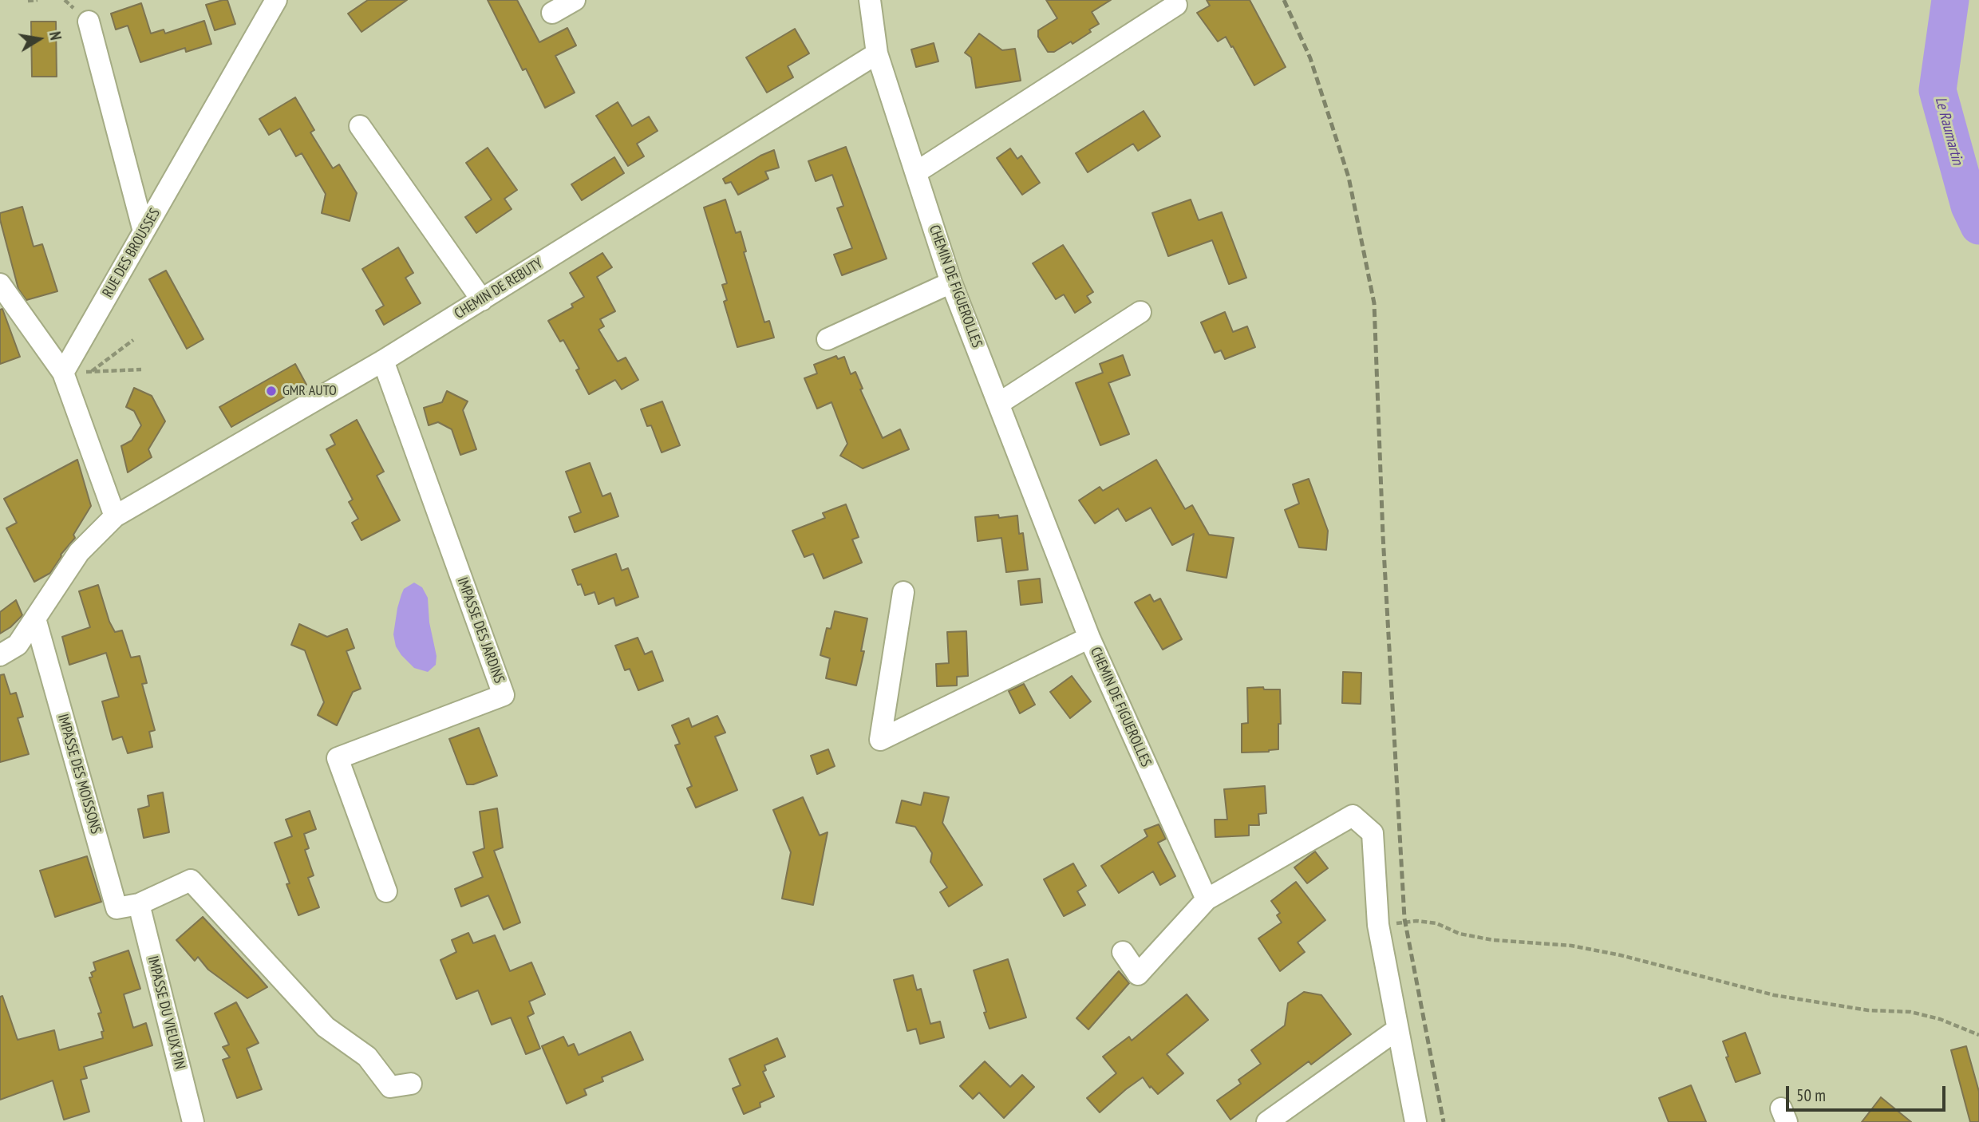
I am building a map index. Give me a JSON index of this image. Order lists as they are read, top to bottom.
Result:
{
  "streets": {
    "street": [
      "RUE DES BROUSSES",
      "CHEMIN DE FIGUEROLLES",
      "CHEMIN DE REBUTY",
      "IMPASSE DES JARDINS",
      "IMPASSE DES MOISSONS",
      "IMPASSE DU VIEUX PIN"
    ]
  },
  "crossings": [
    ["CHEMIN DE FIGUEROLLES", "CHEMIN DE REBUTY"],
    ["CHEMIN DE REBUTY", "IMPASSE DES JARDINS"],
    ["IMPASSE DES MOISSONS", "IMPASSE DU VIEUX PIN"]
  ],
  "water": ["Le Raumartin"],
  "places": ["GMR AUTO"],
  "scale_bar": "50 m",
  "north": "right"
}
